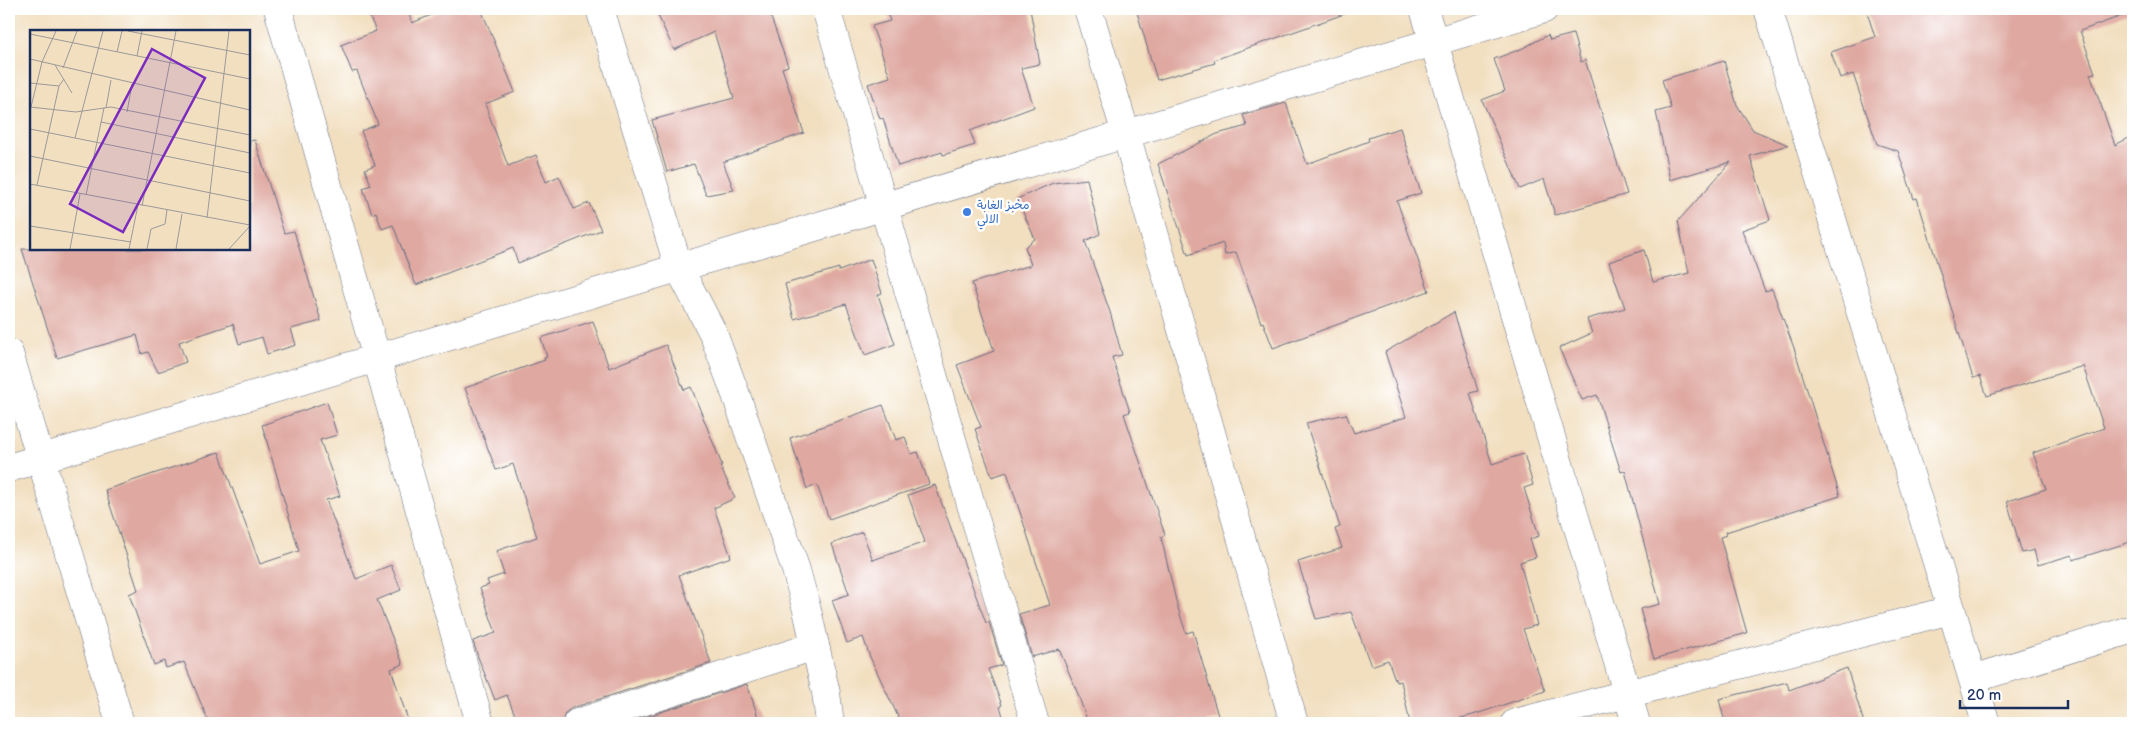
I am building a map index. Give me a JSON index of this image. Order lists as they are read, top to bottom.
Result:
{
  "places": ["مخبز الغابة الالي"],
  "scale_bar": "20 m"
}
